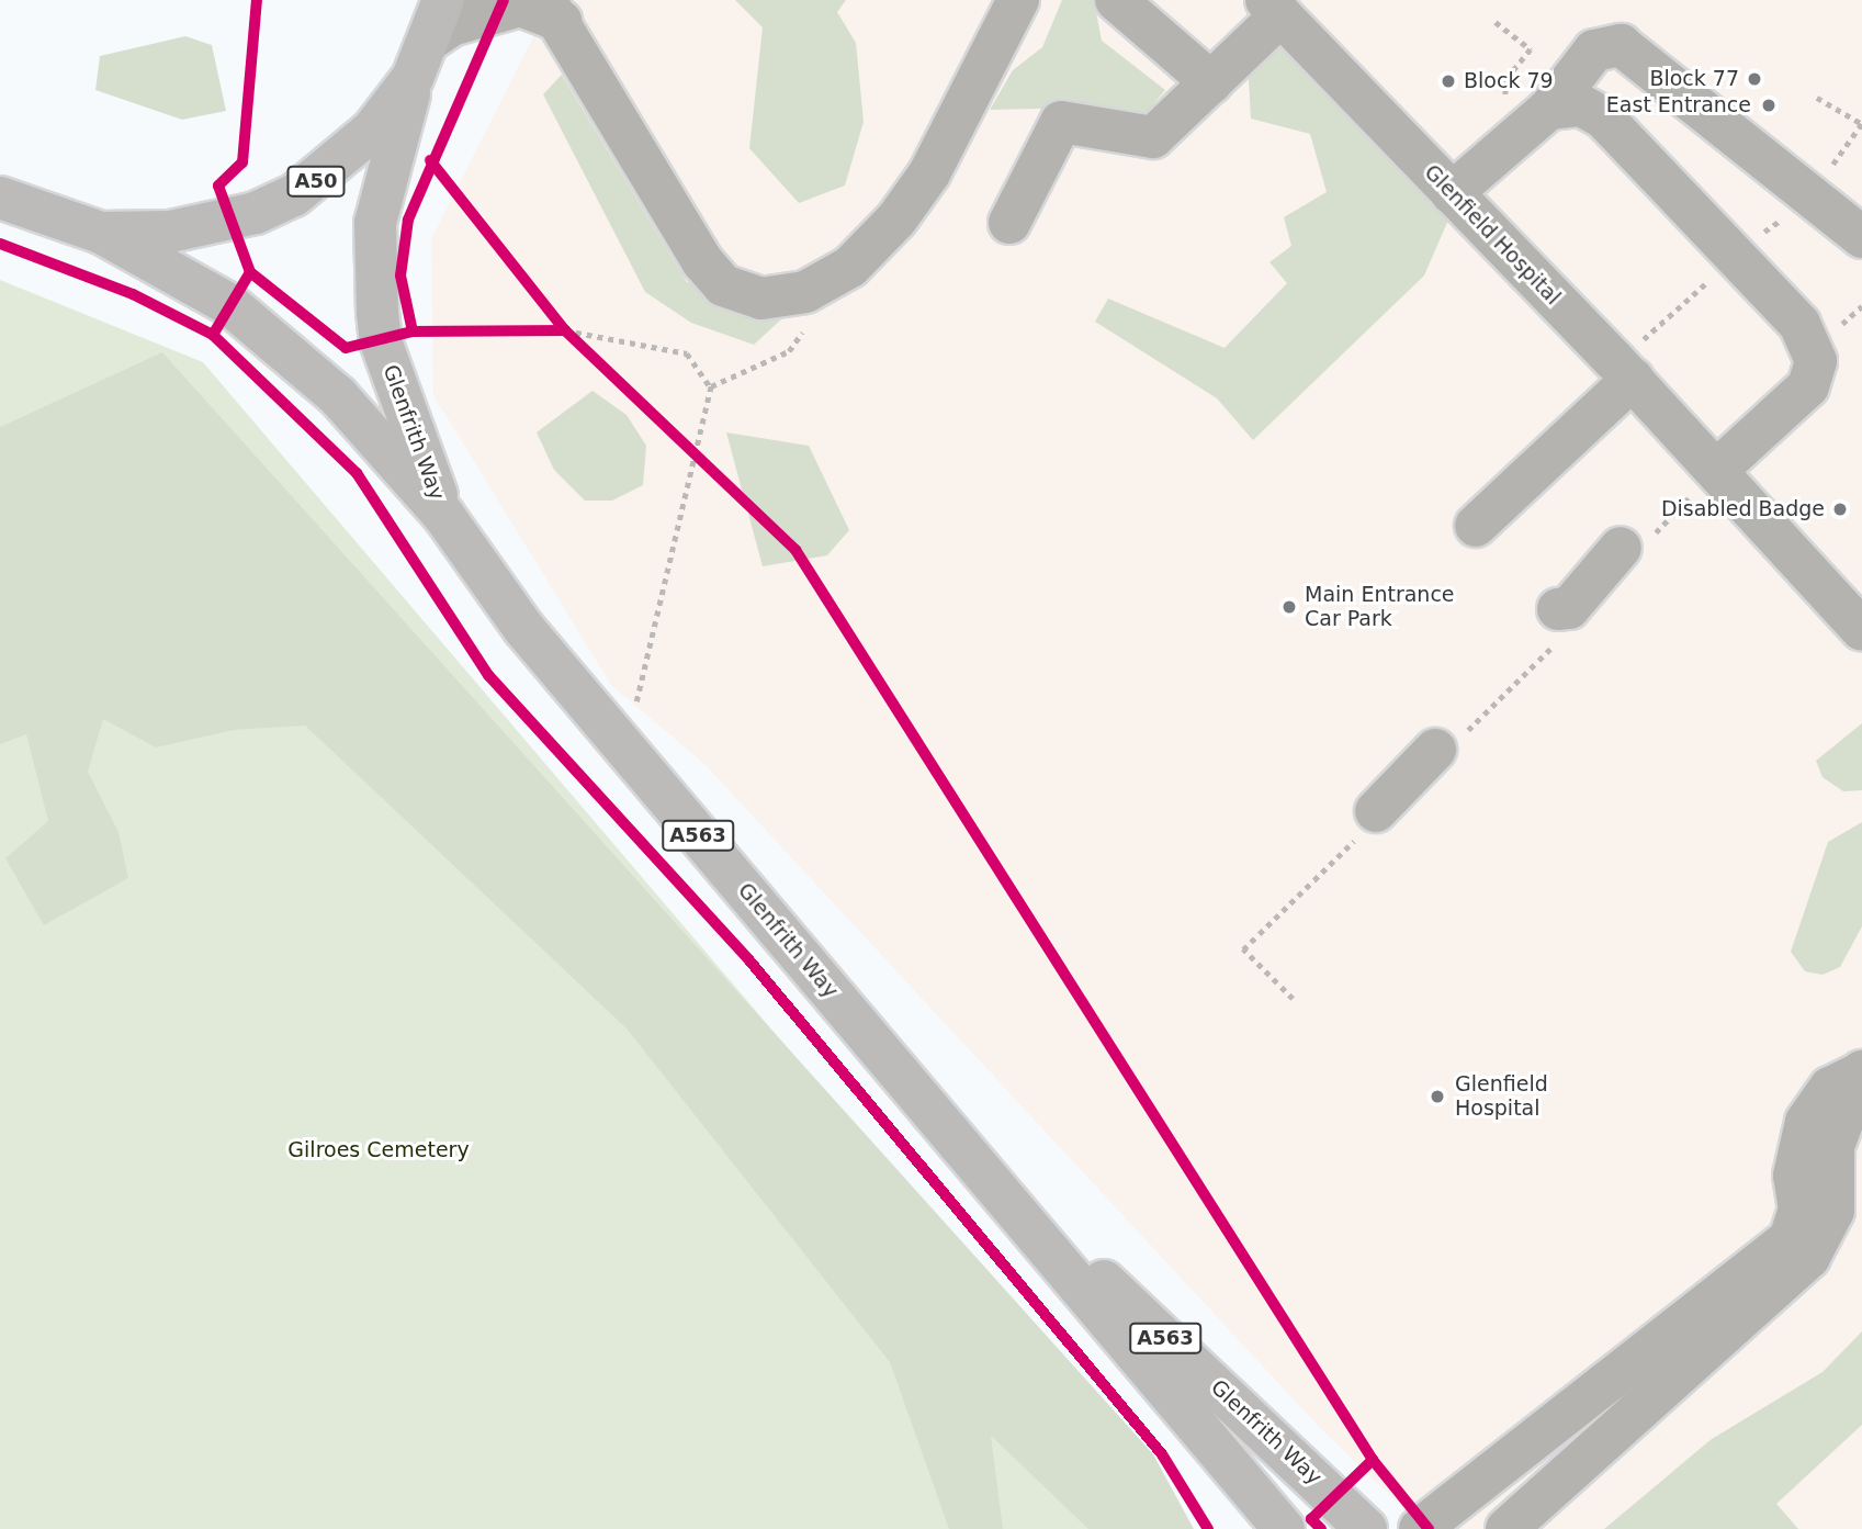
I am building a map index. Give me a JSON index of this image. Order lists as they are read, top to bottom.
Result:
{
  "streets": {
    "highway": ["A50", "Glenfrith Way", "A563"],
    "street": ["Glenfield Hospital"]
  },
  "crossings": [
    ["A50", "Glenfrith Way"]
  ],
  "parks": ["Gilroes Cemetery"],
  "places": [
    "Block 77",
    "Block 79",
    "East Entrance",
    "Disabled Badge",
    "Main Entrance Car Park",
    "Glenfield Hospital"
  ]
}
